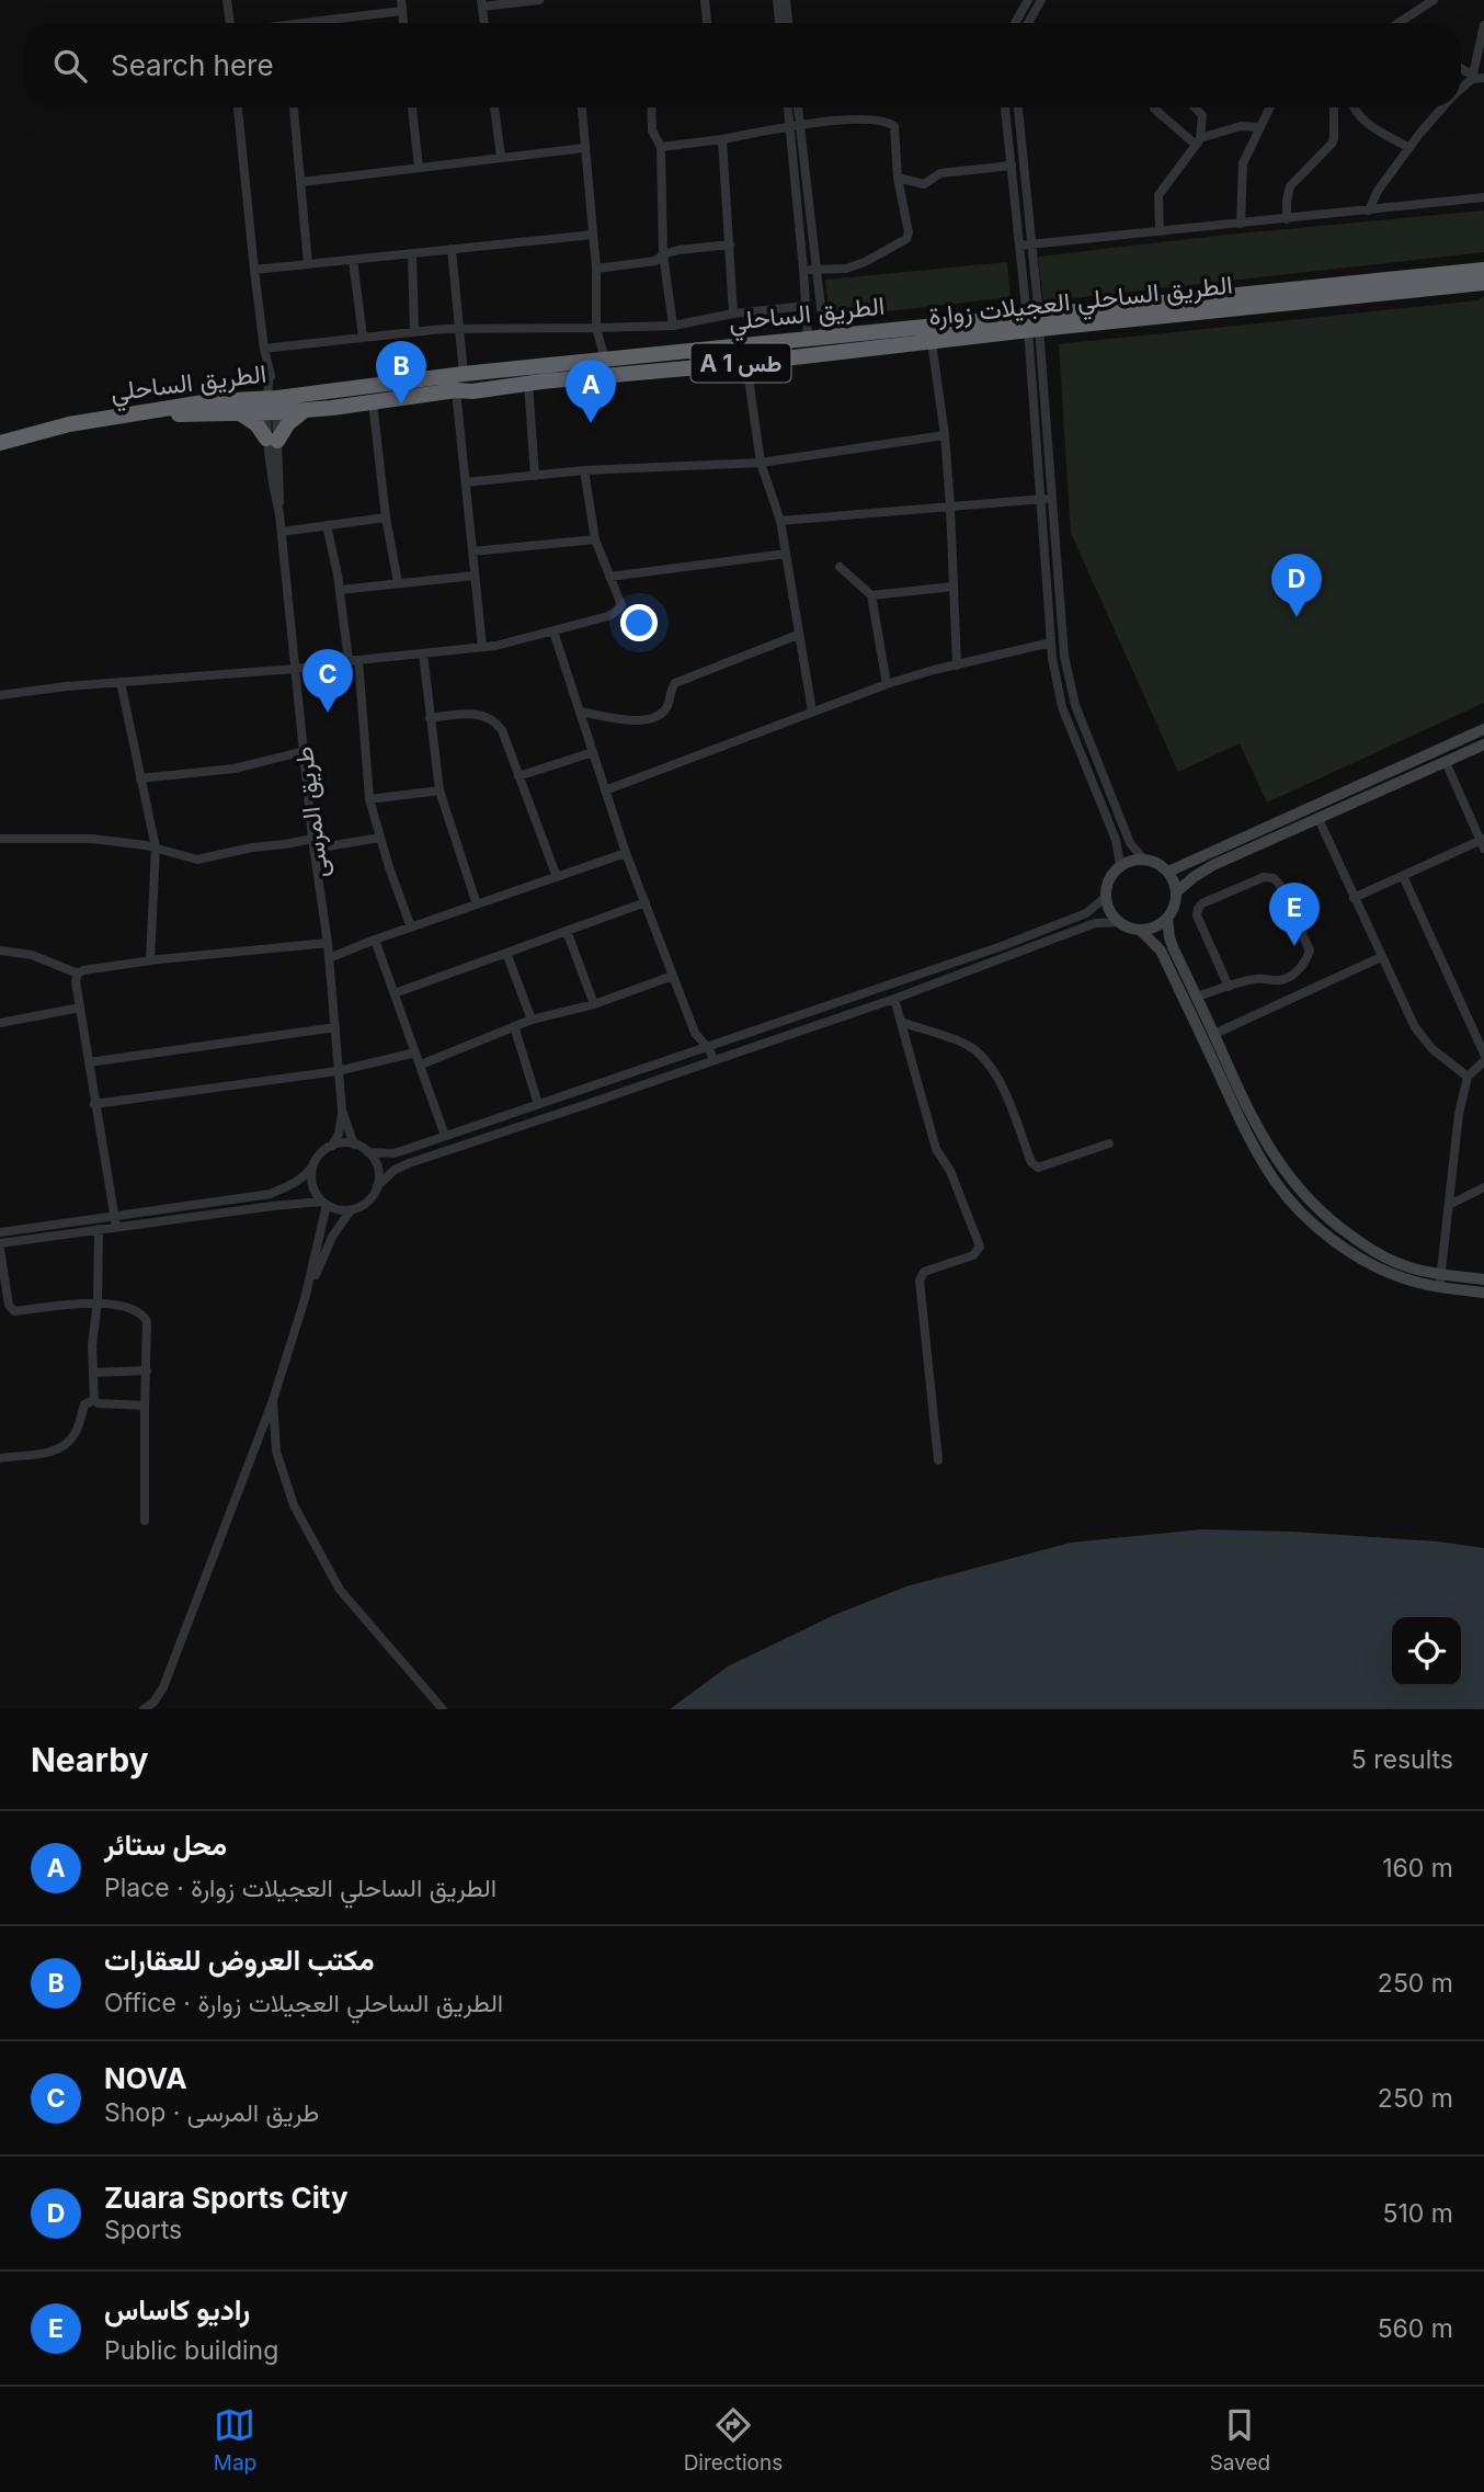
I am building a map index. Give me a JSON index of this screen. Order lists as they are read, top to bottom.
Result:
{
  "streets": {
    "highway": ["الطريق الساحلي العجيلات زوارة", "الطريق الساحلي", "A 1 طس"],
    "street": ["طريق المرسى"]
  },
  "crossings": [
    ["الطريق الساحلي العجيلات زوارة", "الطريق الساحلي"],
    ["الطريق الساحلي العجيلات زوارة", "طريق المرسى"],
    ["الطريق الساحلي", "طريق المرسى"]
  ],
  "page": {
    "search": "Search here",
    "pins": [
      "B",
      "A",
      "D",
      "C",
      "E"
    ],
    "heading": ["Nearby", "5 results"],
    "list": [
      {
        "mark": "A",
        "name": "محل ستائر",
        "note": "Place · الطريق الساحلي العجيلات زوارة",
        "value": "160 m"
      },
      {
        "mark": "B",
        "name": "مكتب العروض للعقارات",
        "note": "Office · الطريق الساحلي العجيلات زوارة",
        "value": "250 m"
      },
      {
        "mark": "C",
        "name": "NOVA",
        "note": "Shop · طريق المرسى",
        "value": "250 m"
      },
      {
        "mark": "D",
        "name": "Zuara Sports City",
        "note": "Sports",
        "value": "510 m"
      },
      {
        "mark": "E",
        "name": "راديو كاساس",
        "note": "Public building",
        "value": "560 m"
      }
    ],
    "nav": ["Map", "Directions", "Saved"]
  }
}
